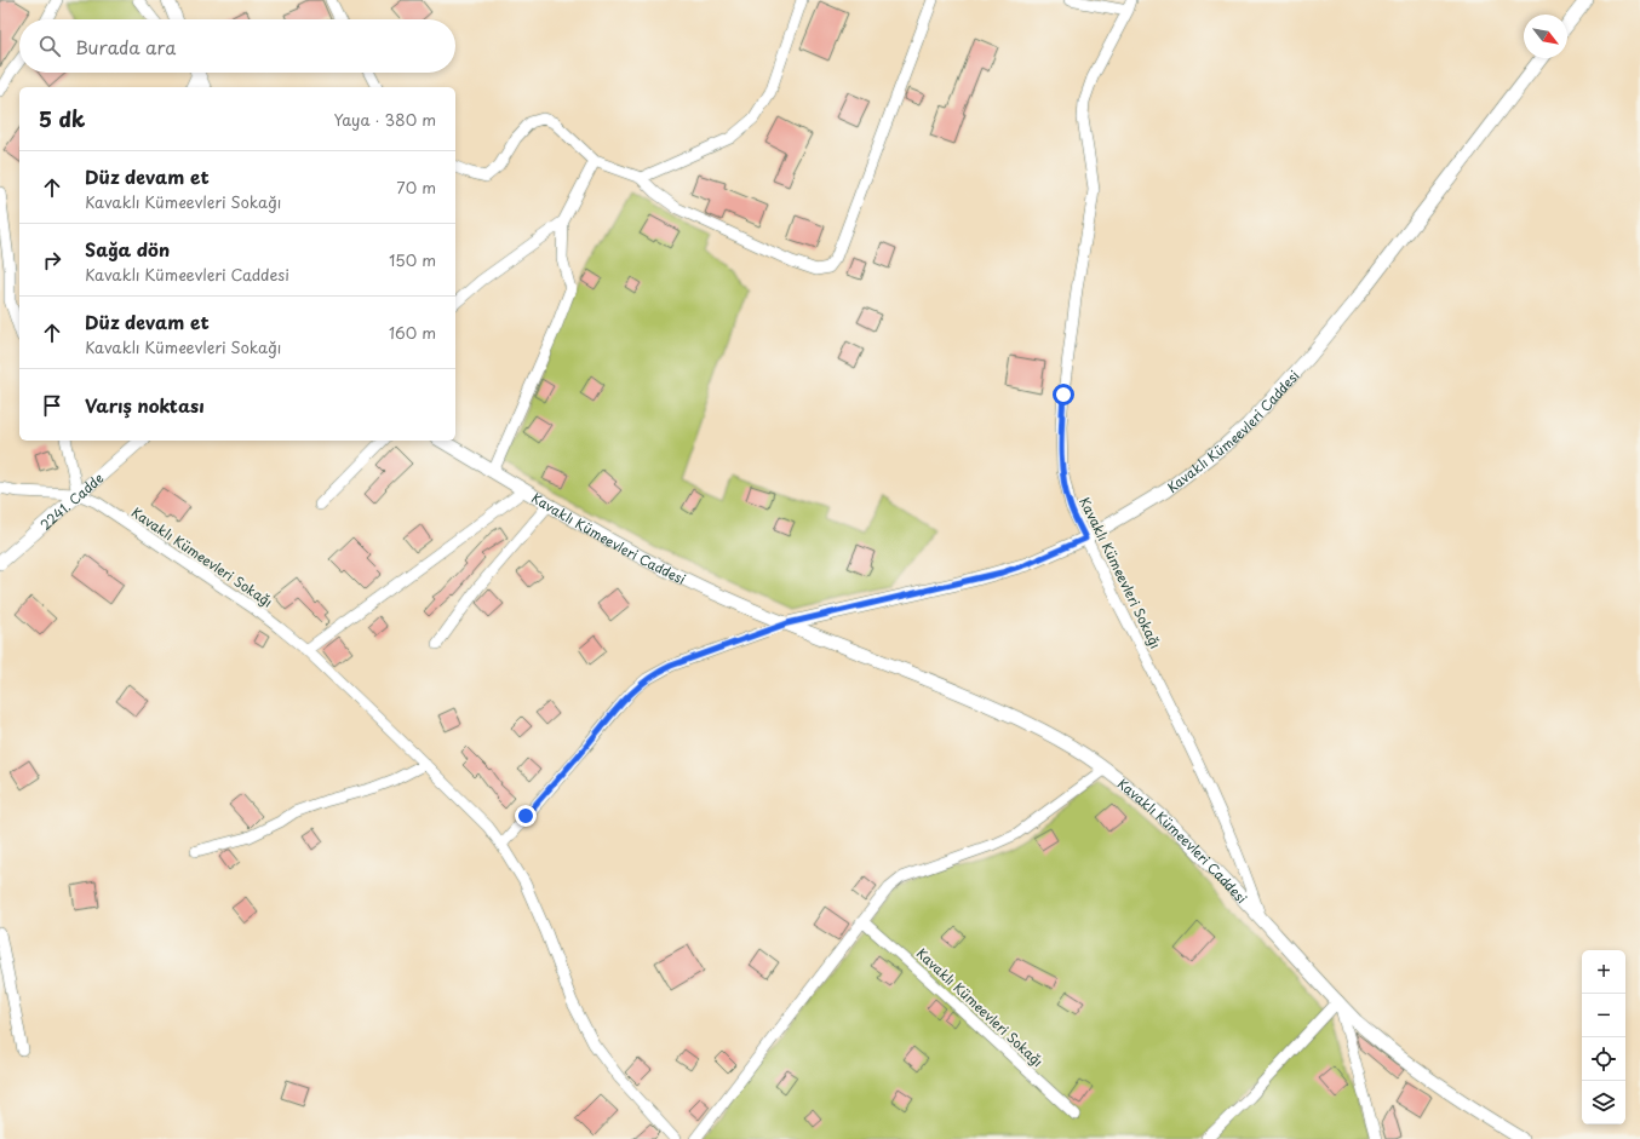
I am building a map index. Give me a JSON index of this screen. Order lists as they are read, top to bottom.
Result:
{
  "streets": {
    "street": ["Kavaklı Kümeevleri Caddesi", "2241. Cadde", "Kavaklı Kümeevleri Sokağı"]
  },
  "crossings": [
    ["Kavaklı Kümeevleri Caddesi", "Kavaklı Kümeevleri Sokağı"],
    ["2241. Cadde", "Kavaklı Kümeevleri Sokağı"]
  ],
  "north": "bottom right",
  "page": {
    "search": "Burada ara",
    "heading": ["5 dk", "Yaya · 380 m"],
    "list": [
      ["Düz devam et", "Kavaklı Kümeevleri Sokağı", "70 m"],
      ["Sağa dön", "Kavaklı Kümeevleri Caddesi", "150 m"],
      ["Düz devam et", "Kavaklı Kümeevleri Sokağı", "160 m"],
      "Varış noktası"
    ],
    "map_buttons": ["+", "−"]
  }
}
